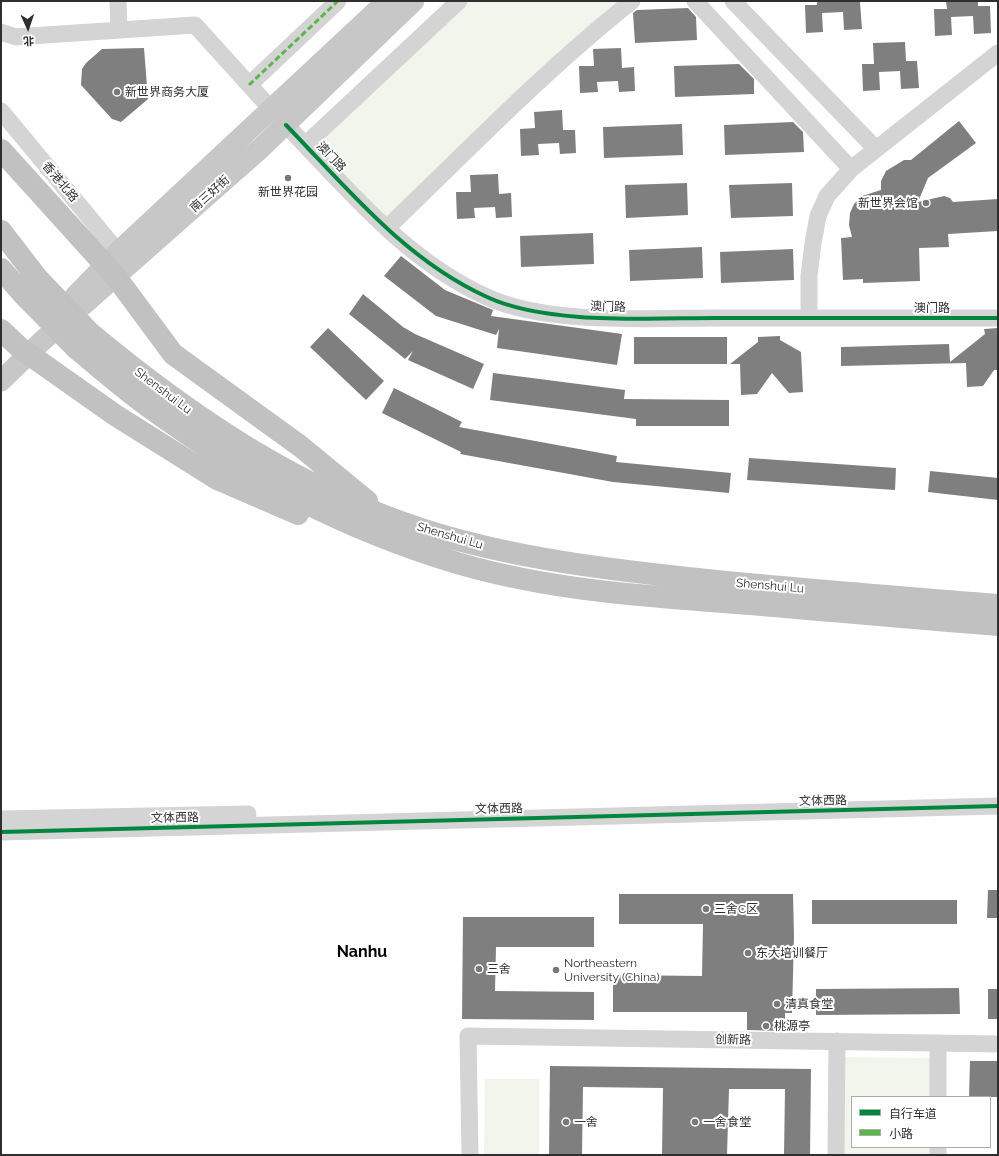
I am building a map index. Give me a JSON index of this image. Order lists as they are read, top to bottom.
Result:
{
  "streets": {
    "highway": ["Shenshui Lu"],
    "main road": ["南三好街"],
    "street": [
      "澳门路",
      "香港北路",
      "文体西路",
      "创新路"
    ]
  },
  "crossings": [
    ["澳门路", "南三好街"],
    ["香港北路", "南三好街"]
  ],
  "districts": ["Nanhu"],
  "places": [
    "新世界商务大厦",
    "新世界花园",
    "新世界会馆",
    "三舍C区",
    "东大培训餐厅",
    "三舍",
    "Northeastern University (China)",
    "清真食堂",
    "桃源亭",
    "一舍",
    "一舍食堂"
  ],
  "legend": ["自行车道", "小路"],
  "north": "bottom"
}
